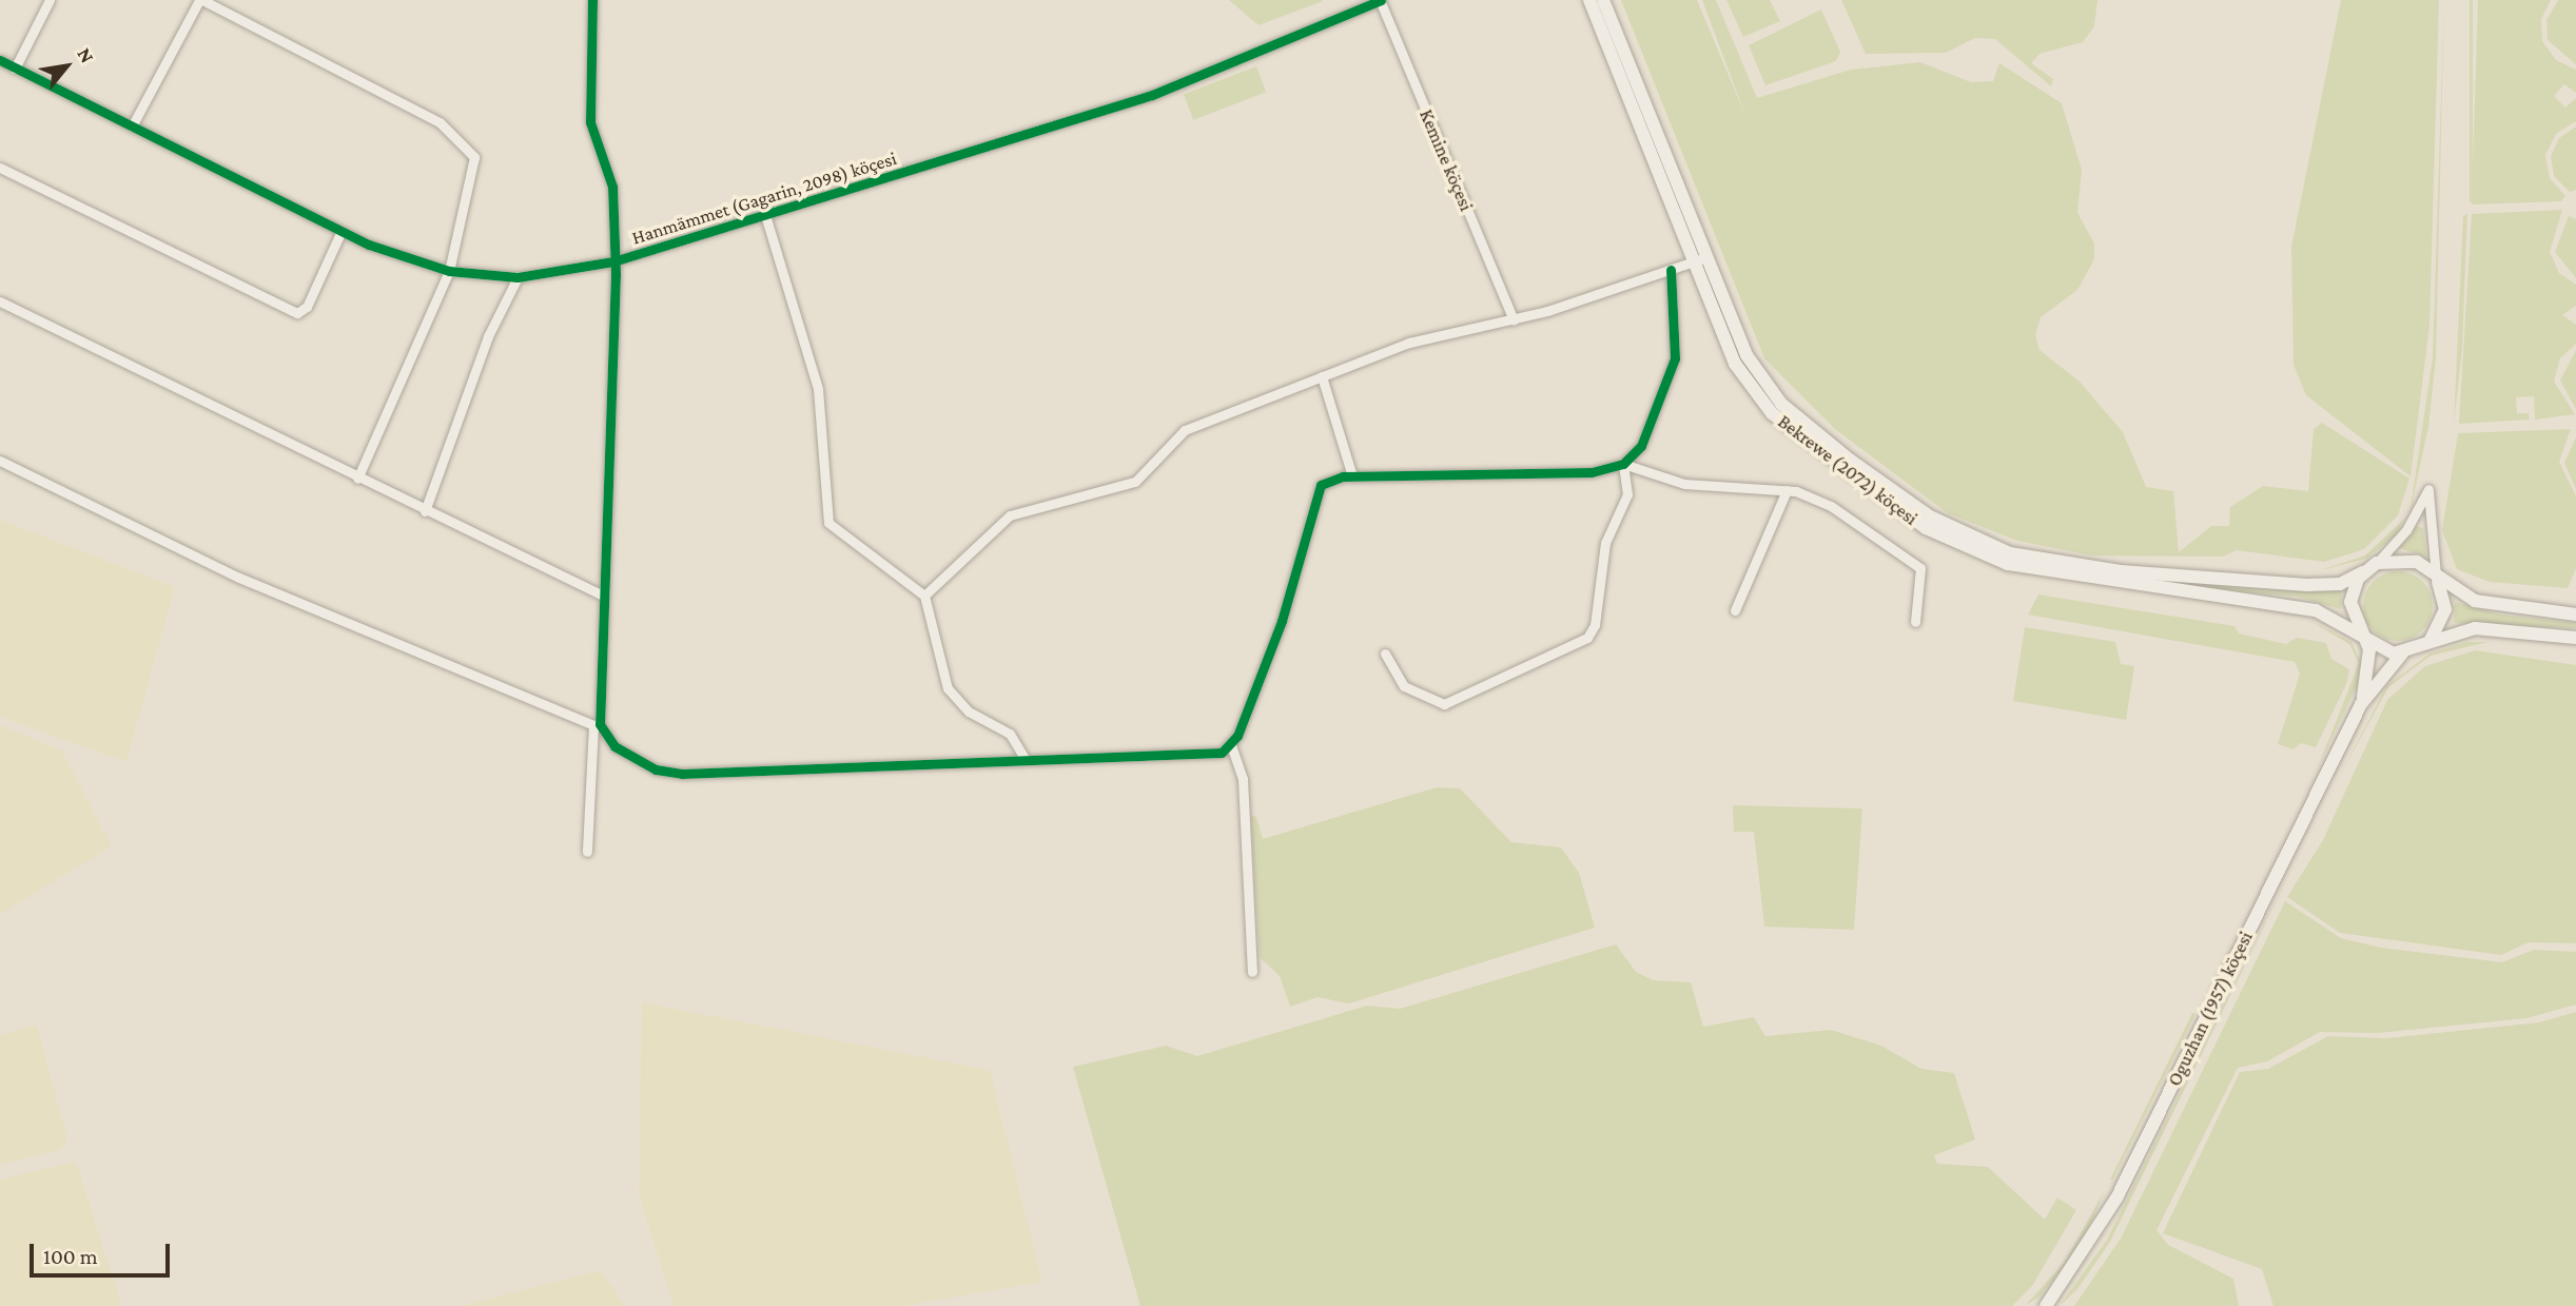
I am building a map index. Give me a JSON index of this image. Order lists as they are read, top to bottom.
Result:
{
  "streets": {
    "main road": ["Bekrewe (2072) köçesi", "Oguzhan (1957) köçesi"],
    "street": ["Kemine köçesi", "Hanmämmet (Gagarin, 2098) köçesi"]
  },
  "crossings": [
    ["Kemine köçesi", "Hanmämmet (Gagarin, 2098) köçesi"],
    ["Bekrewe (2072) köçesi", "Oguzhan (1957) köçesi"]
  ],
  "scale_bar": "100 m",
  "north": "top right"
}
